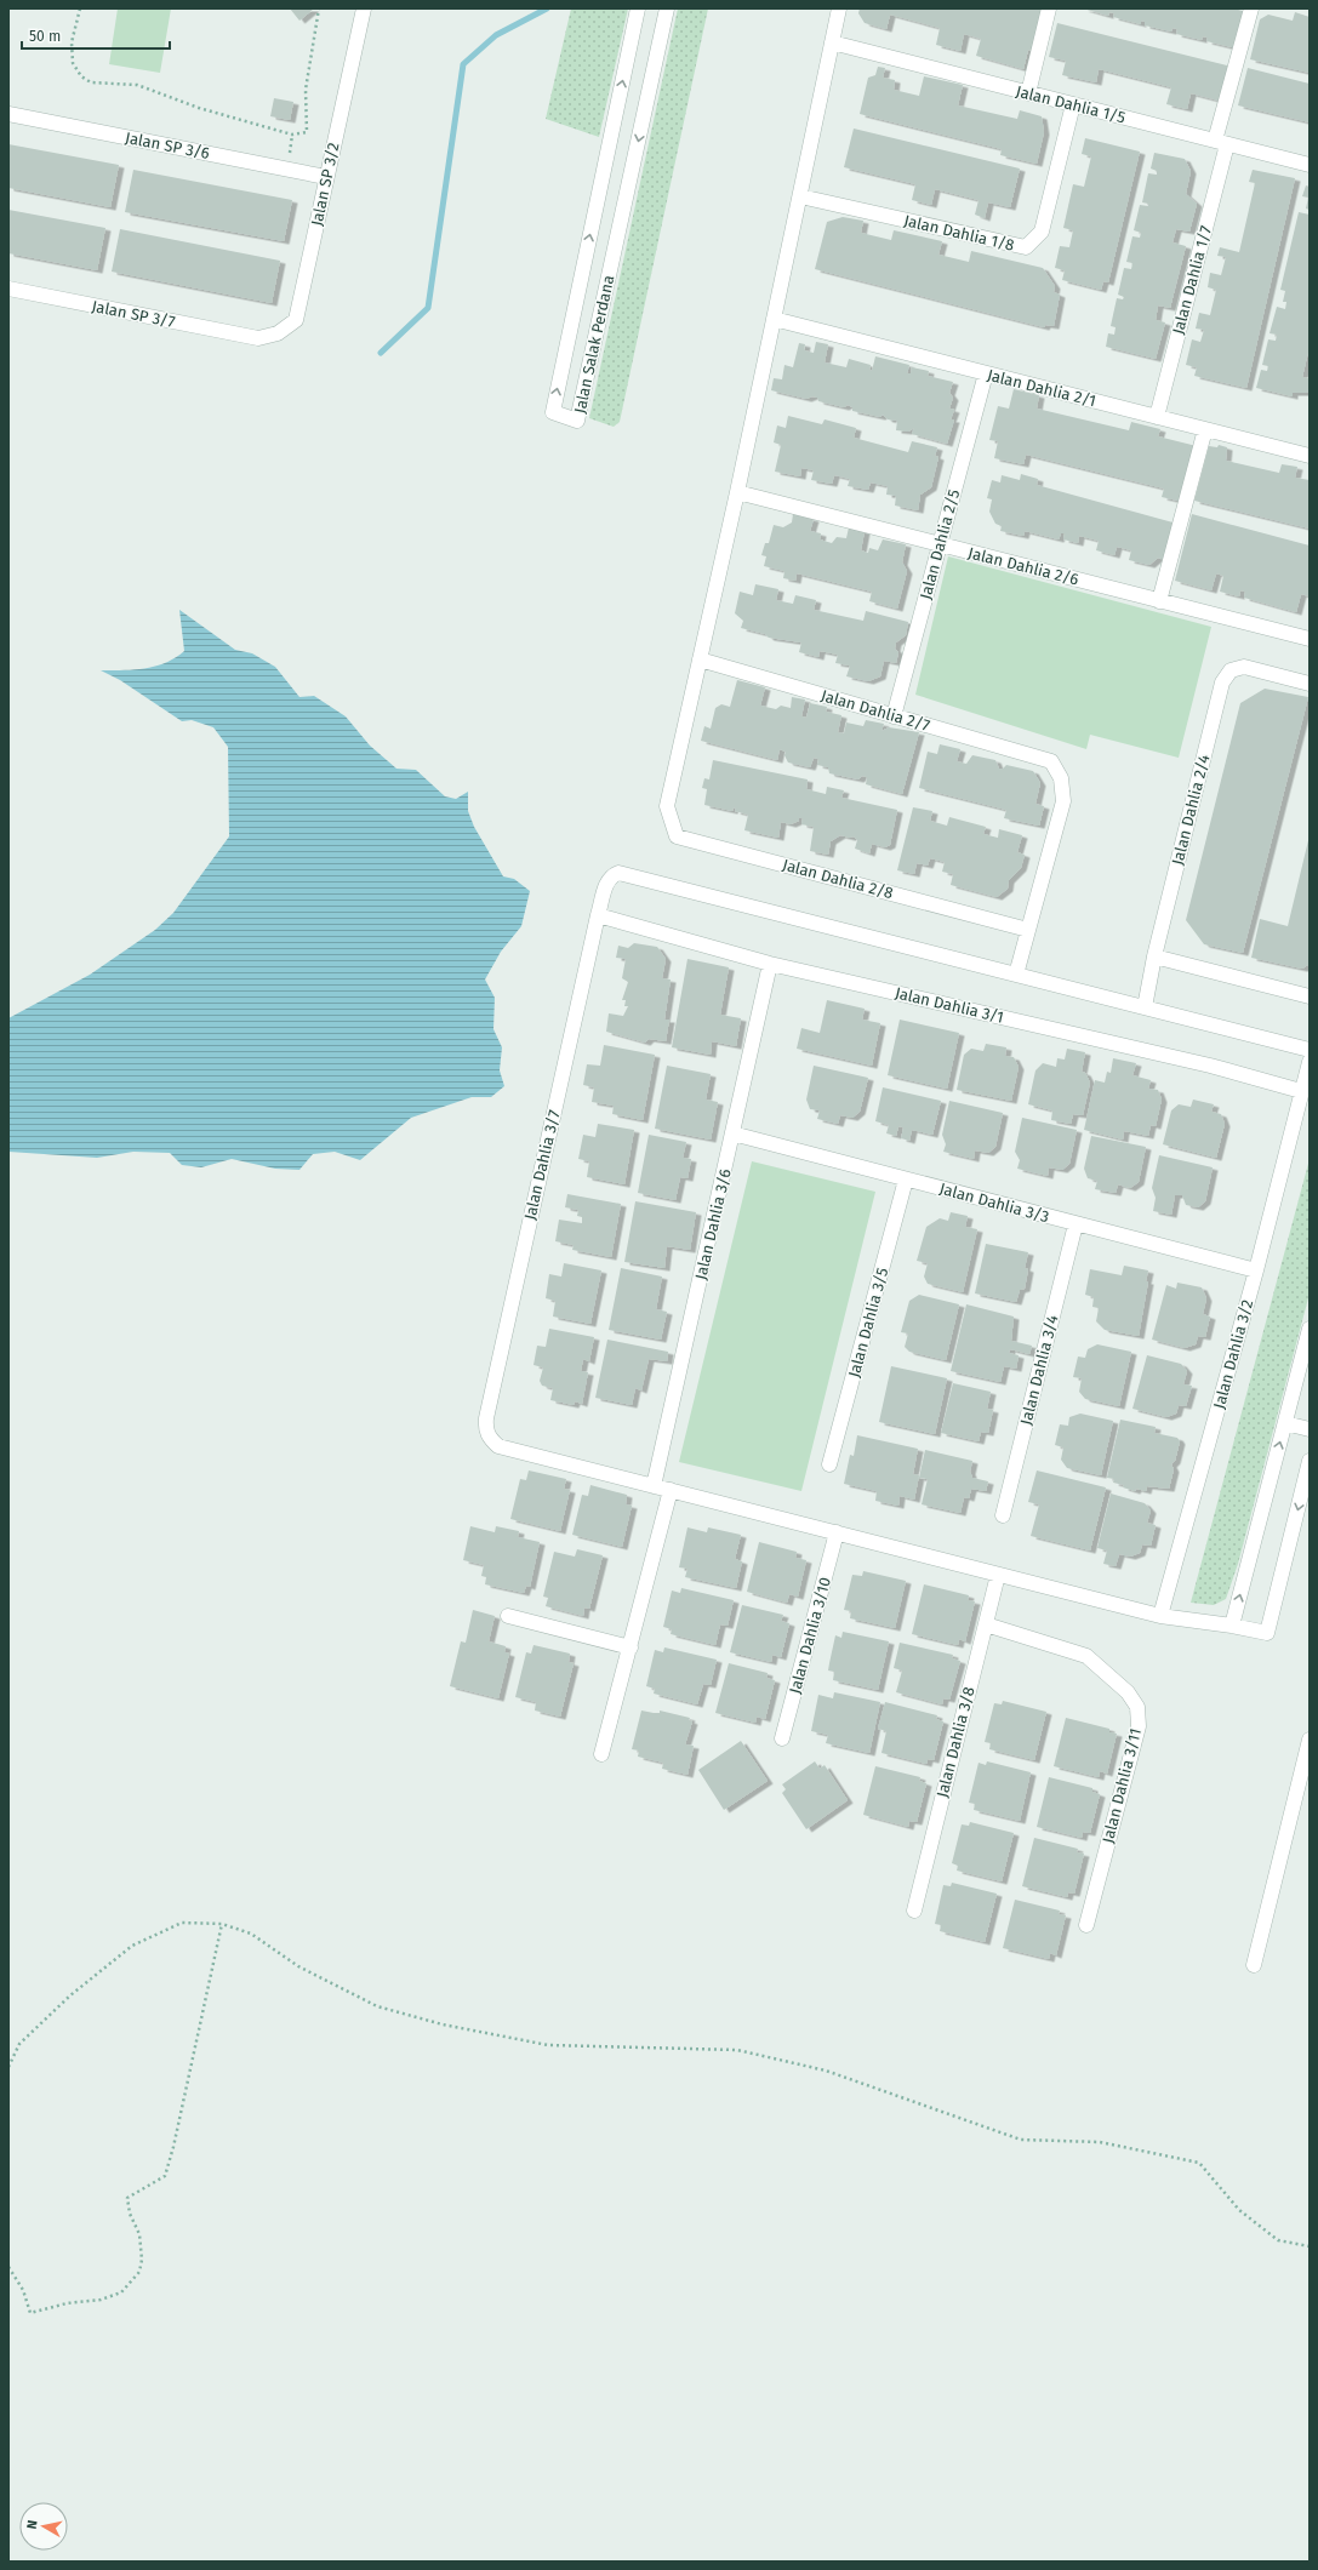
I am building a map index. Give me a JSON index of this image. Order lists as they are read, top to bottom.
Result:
{
  "streets": {
    "street": [
      "Jalan Dahlia 1/5",
      "Jalan SP 3/6",
      "Jalan SP 3/2",
      "Jalan Dahlia 1/8",
      "Jalan Dahlia 1/7",
      "Jalan SP 3/7",
      "Jalan Salak Perdana",
      "Jalan Dahlia 2/1",
      "Jalan Dahlia 2/5",
      "Jalan Dahlia 2/6",
      "Jalan Dahlia 2/7",
      "Jalan Dahlia 2/4",
      "Jalan Dahlia 2/8",
      "Jalan Dahlia 3/1",
      "Jalan Dahlia 3/7",
      "Jalan Dahlia 3/3",
      "Jalan Dahlia 3/6",
      "Jalan Dahlia 3/5",
      "Jalan Dahlia 3/2",
      "Jalan Dahlia 3/4",
      "Jalan Dahlia 3/10",
      "Jalan Dahlia 3/8",
      "Jalan Dahlia 3/11"
    ]
  },
  "crossings": [
    ["Jalan Dahlia 1/5", "Jalan Dahlia 1/8"],
    ["Jalan Dahlia 1/5", "Jalan Dahlia 1/7"],
    ["Jalan SP 3/6", "Jalan SP 3/2"],
    ["Jalan SP 3/2", "Jalan SP 3/7"],
    ["Jalan Dahlia 1/7", "Jalan Dahlia 2/1"],
    ["Jalan Dahlia 2/1", "Jalan Dahlia 2/5"],
    ["Jalan Dahlia 2/5", "Jalan Dahlia 2/6"],
    ["Jalan Dahlia 2/5", "Jalan Dahlia 2/7"],
    ["Jalan Dahlia 2/7", "Jalan Dahlia 2/8"],
    ["Jalan Dahlia 3/1", "Jalan Dahlia 3/7"],
    ["Jalan Dahlia 3/1", "Jalan Dahlia 3/6"],
    ["Jalan Dahlia 3/1", "Jalan Dahlia 3/2"],
    ["Jalan Dahlia 3/7", "Jalan Dahlia 3/6"],
    ["Jalan Dahlia 3/3", "Jalan Dahlia 3/6"],
    ["Jalan Dahlia 3/3", "Jalan Dahlia 3/5"],
    ["Jalan Dahlia 3/3", "Jalan Dahlia 3/2"],
    ["Jalan Dahlia 3/3", "Jalan Dahlia 3/4"],
    ["Jalan Dahlia 3/8", "Jalan Dahlia 3/11"]
  ],
  "scale_bar": "50 m",
  "north": "left"
}
